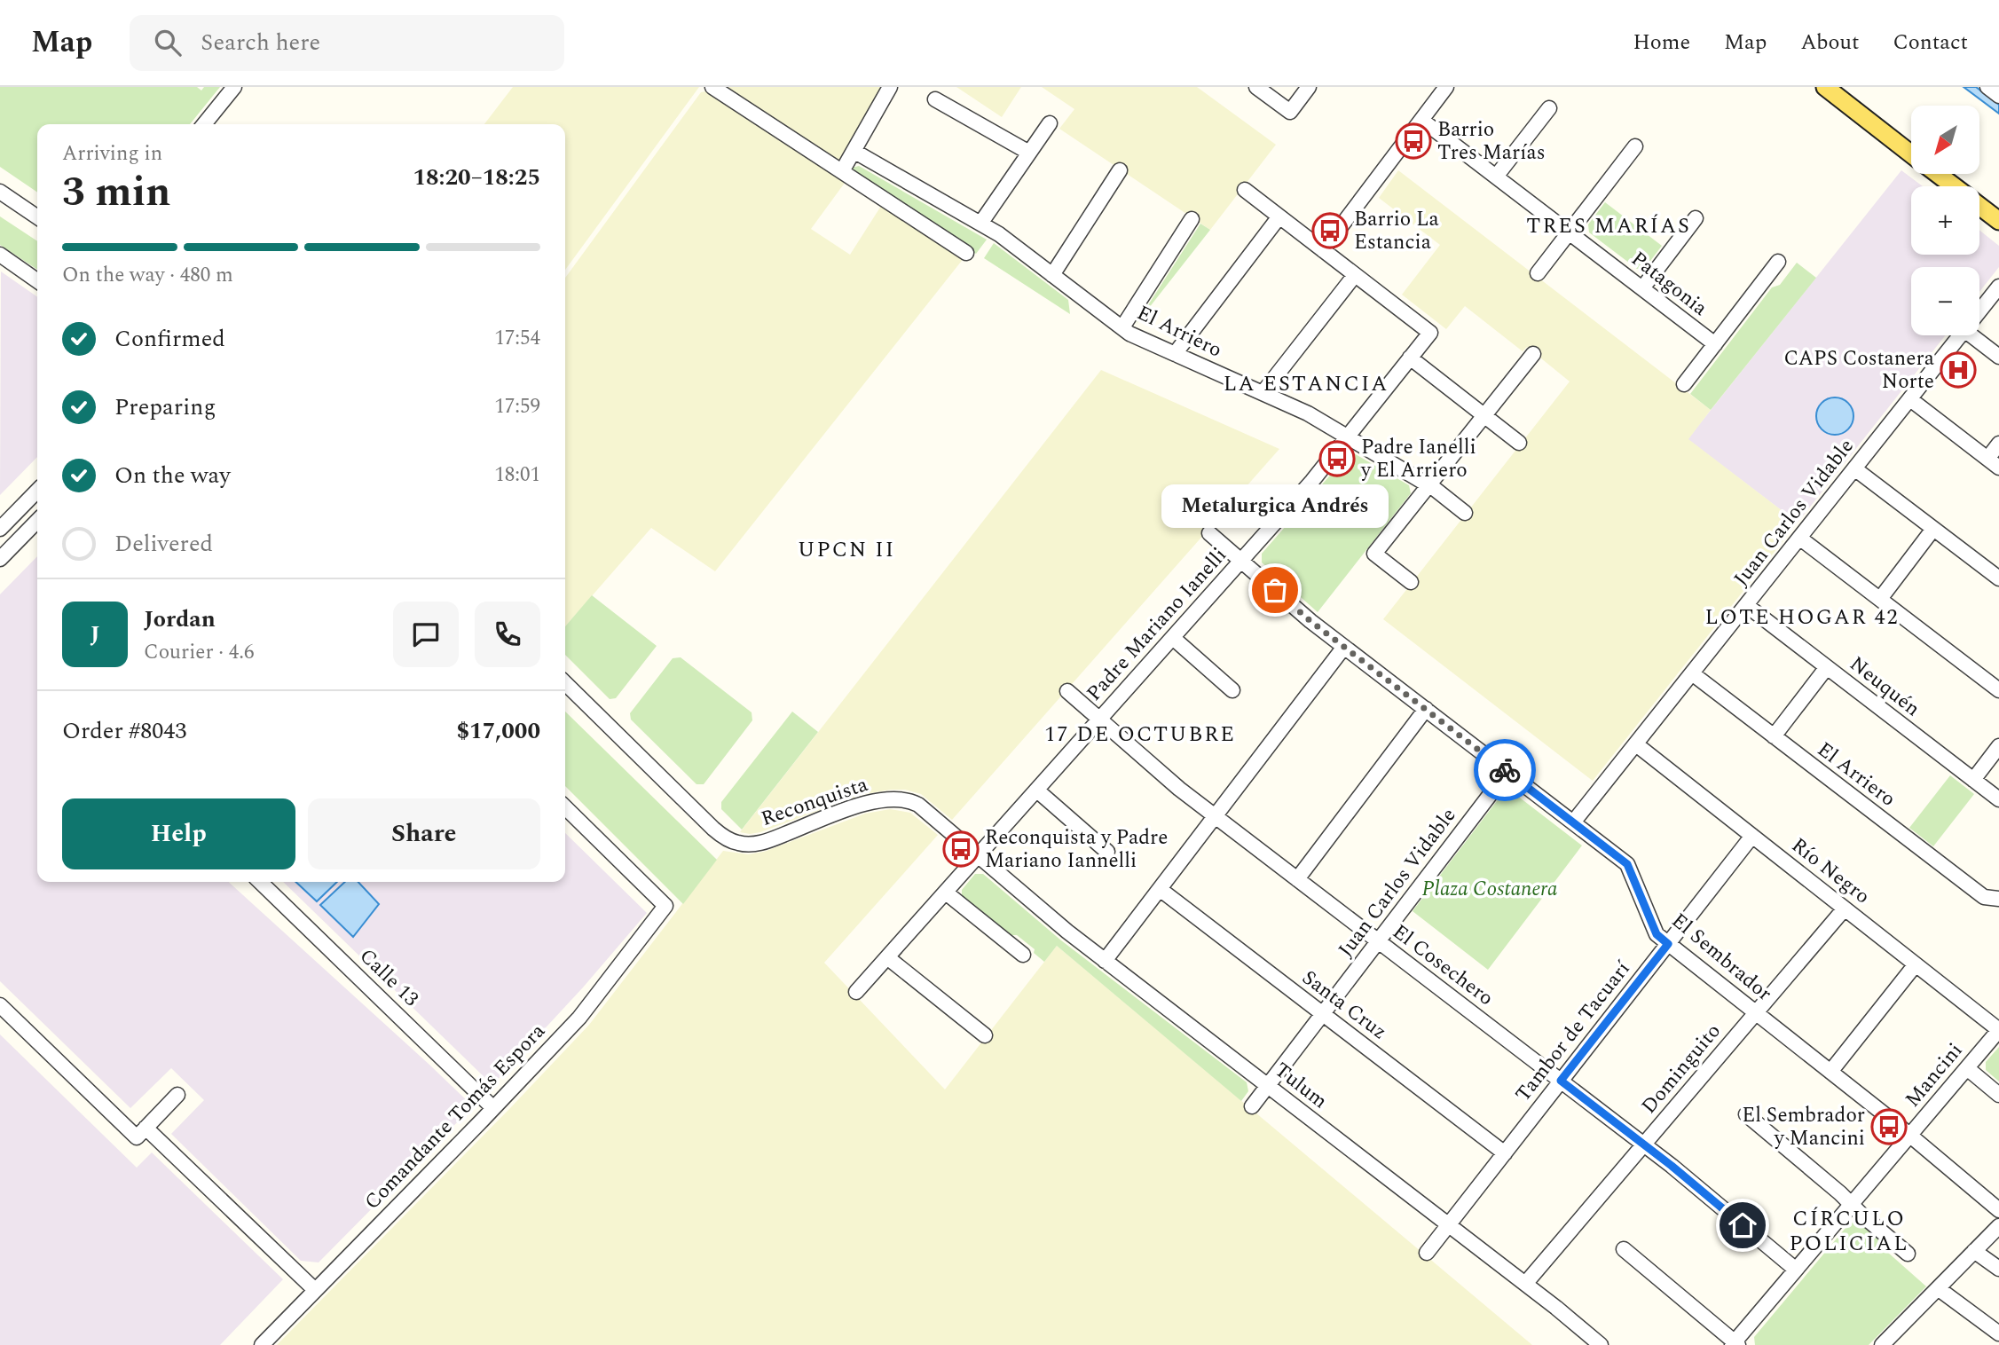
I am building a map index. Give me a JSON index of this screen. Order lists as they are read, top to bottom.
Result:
{
  "streets": {
    "street": [
      "Patagonia",
      "El Arriero",
      "Juan Carlos Vidable",
      "Padre Mariano Ianelli",
      "Neuquén",
      "Reconquista",
      "Río Negro",
      "El Sembrador",
      "El Cosechero",
      "Calle 13",
      "Santa Cruz",
      "Tambor de Tacuarí",
      "Dominguito",
      "Mancini",
      "Tulum",
      "Comandante Tomás Espora"
    ]
  },
  "crossings": [
    ["El Arriero", "Juan Carlos Vidable"],
    ["El Arriero", "Padre Mariano Ianelli"],
    ["Juan Carlos Vidable", "Neuquén"],
    ["Juan Carlos Vidable", "Río Negro"],
    ["Juan Carlos Vidable", "El Sembrador"],
    ["Juan Carlos Vidable", "El Cosechero"],
    ["Juan Carlos Vidable", "Santa Cruz"],
    ["Juan Carlos Vidable", "Tulum"],
    ["Padre Mariano Ianelli", "Reconquista"],
    ["Padre Mariano Ianelli", "El Sembrador"],
    ["Padre Mariano Ianelli", "El Cosechero"],
    ["Padre Mariano Ianelli", "Tulum"],
    ["Reconquista", "Tulum"],
    ["Río Negro", "Tambor de Tacuarí"],
    ["Río Negro", "Dominguito"],
    ["Río Negro", "Mancini"],
    ["El Sembrador", "Tambor de Tacuarí"],
    ["El Sembrador", "Dominguito"],
    ["El Sembrador", "Mancini"],
    ["El Cosechero", "Tambor de Tacuarí"],
    ["El Cosechero", "Dominguito"],
    ["El Cosechero", "Mancini"],
    ["Calle 13", "Comandante Tomás Espora"],
    ["Santa Cruz", "Tambor de Tacuarí"],
    ["Tambor de Tacuarí", "Tulum"],
    ["Dominguito", "Tulum"]
  ],
  "districts": [
    "TRES MARÍAS",
    "LA ESTANCIA",
    "UPCN II",
    "LOTE HOGAR 42",
    "17 DE OCTUBRE",
    "CÍRCULO POLICIAL"
  ],
  "parks": ["Plaza Costanera"],
  "places": {
    "bus stop": [
      "Barrio Tres Marías",
      "Barrio La Estancia",
      "Padre Ianelli y El Arriero",
      "Reconquista y Padre Mariano Iannelli",
      "El Sembrador y Mancini"
    ],
    "hospital": ["CAPS Costanera Norte"],
    "other": ["Metalurgica Andrés"]
  },
  "north": "bottom left",
  "page": {
    "header": "Map",
    "search": "Search here",
    "nav": [
      "Home",
      "Map",
      "About",
      "Contact"
    ],
    "map_buttons": ["+", "−"],
    "heading": ["3 min", "Arriving in", "18:20–18:25"],
    "panel": [
      "Jordan",
      "Courier · 4.6",
      "Order #8043",
      "$17,000"
    ],
    "bar": "On the way · 480 m",
    "list": [
      ["Confirmed", "17:54"],
      ["Preparing", "17:59"],
      ["On the way", "18:01"],
      "Delivered"
    ],
    "bubble": "Metalurgica Andrés",
    "round": "J",
    "buttons": ["Help", "Share"]
  }
}
